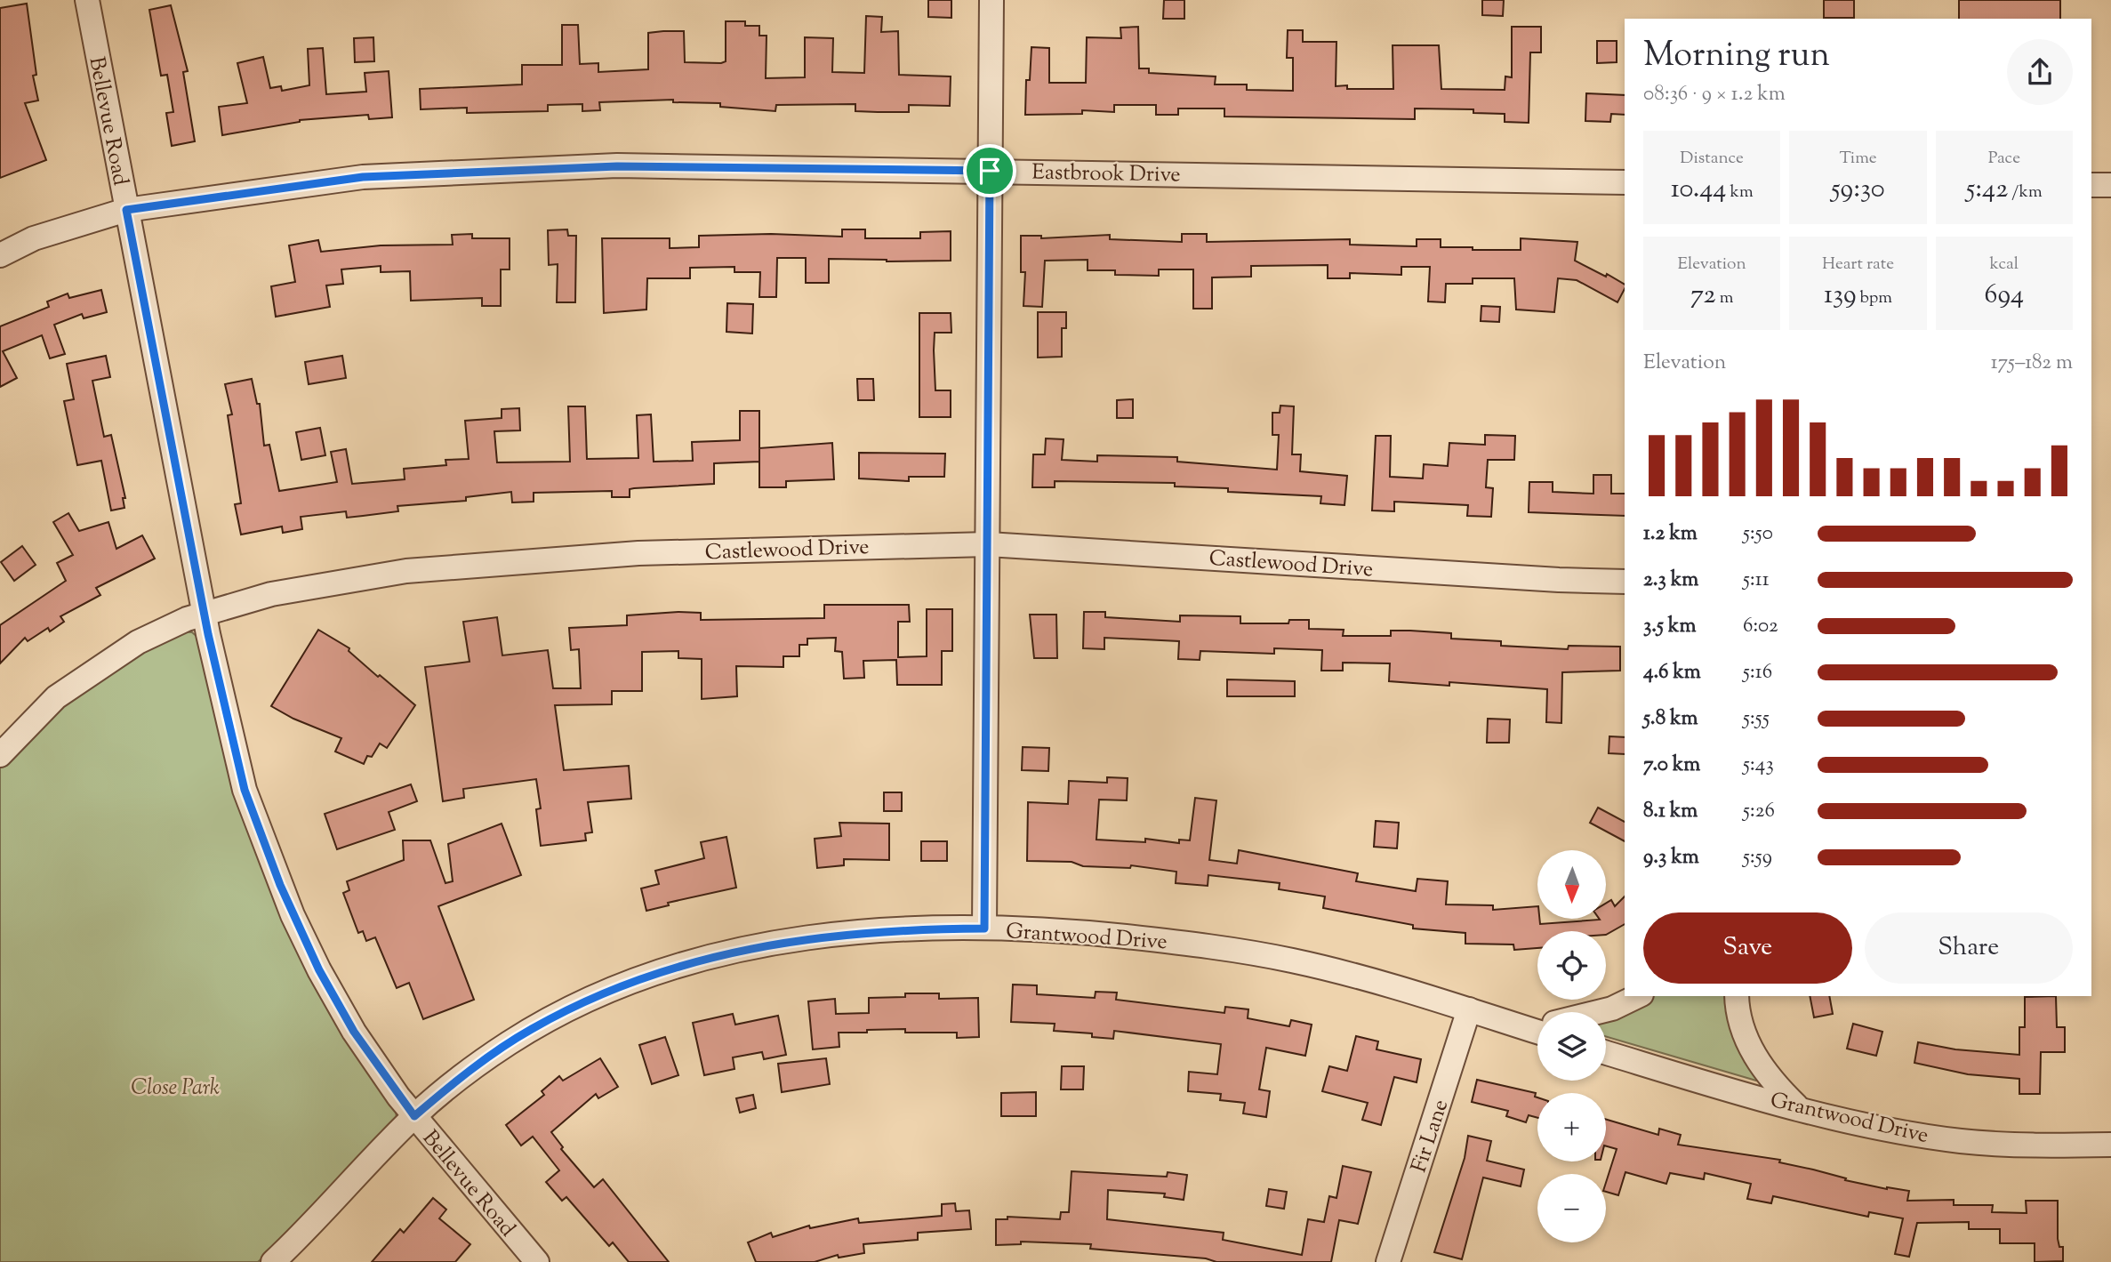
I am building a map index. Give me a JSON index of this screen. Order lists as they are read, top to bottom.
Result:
{
  "streets": {
    "street": [
      "Bellevue Road",
      "Eastbrook Drive",
      "Castlewood Drive",
      "Grantwood Drive",
      "Fir Lane"
    ]
  },
  "crossings": [
    ["Bellevue Road", "Eastbrook Drive"],
    ["Bellevue Road", "Castlewood Drive"],
    ["Bellevue Road", "Grantwood Drive"],
    ["Grantwood Drive", "Fir Lane"]
  ],
  "parks": ["Close Park"],
  "north": "bottom",
  "page": {
    "heading": ["Morning run", "08:36 · 9 × 1.2 km"],
    "stats": [
      ["Distance", "10.44 km"],
      ["Time", "59:30"],
      ["Pace", "5:42 /km"],
      ["Elevation", "72 m"],
      ["Heart rate", "139 bpm"],
      ["kcal", "694"]
    ],
    "chart": ["Elevation", "175–182 m"],
    "list": [
      {
        "name": "1.2 km",
        "note": "5:50"
      },
      {
        "name": "2.3 km",
        "note": "5:11"
      },
      {
        "name": "3.5 km",
        "note": "6:02"
      },
      {
        "name": "4.6 km",
        "note": "5:16"
      },
      {
        "name": "5.8 km",
        "note": "5:55"
      },
      {
        "name": "7.0 km",
        "note": "5:43"
      },
      {
        "name": "8.1 km",
        "note": "5:26"
      },
      {
        "name": "9.3 km",
        "note": "5:59"
      }
    ],
    "map_buttons": ["+", "−"],
    "buttons": ["Save", "Share"]
  }
}
